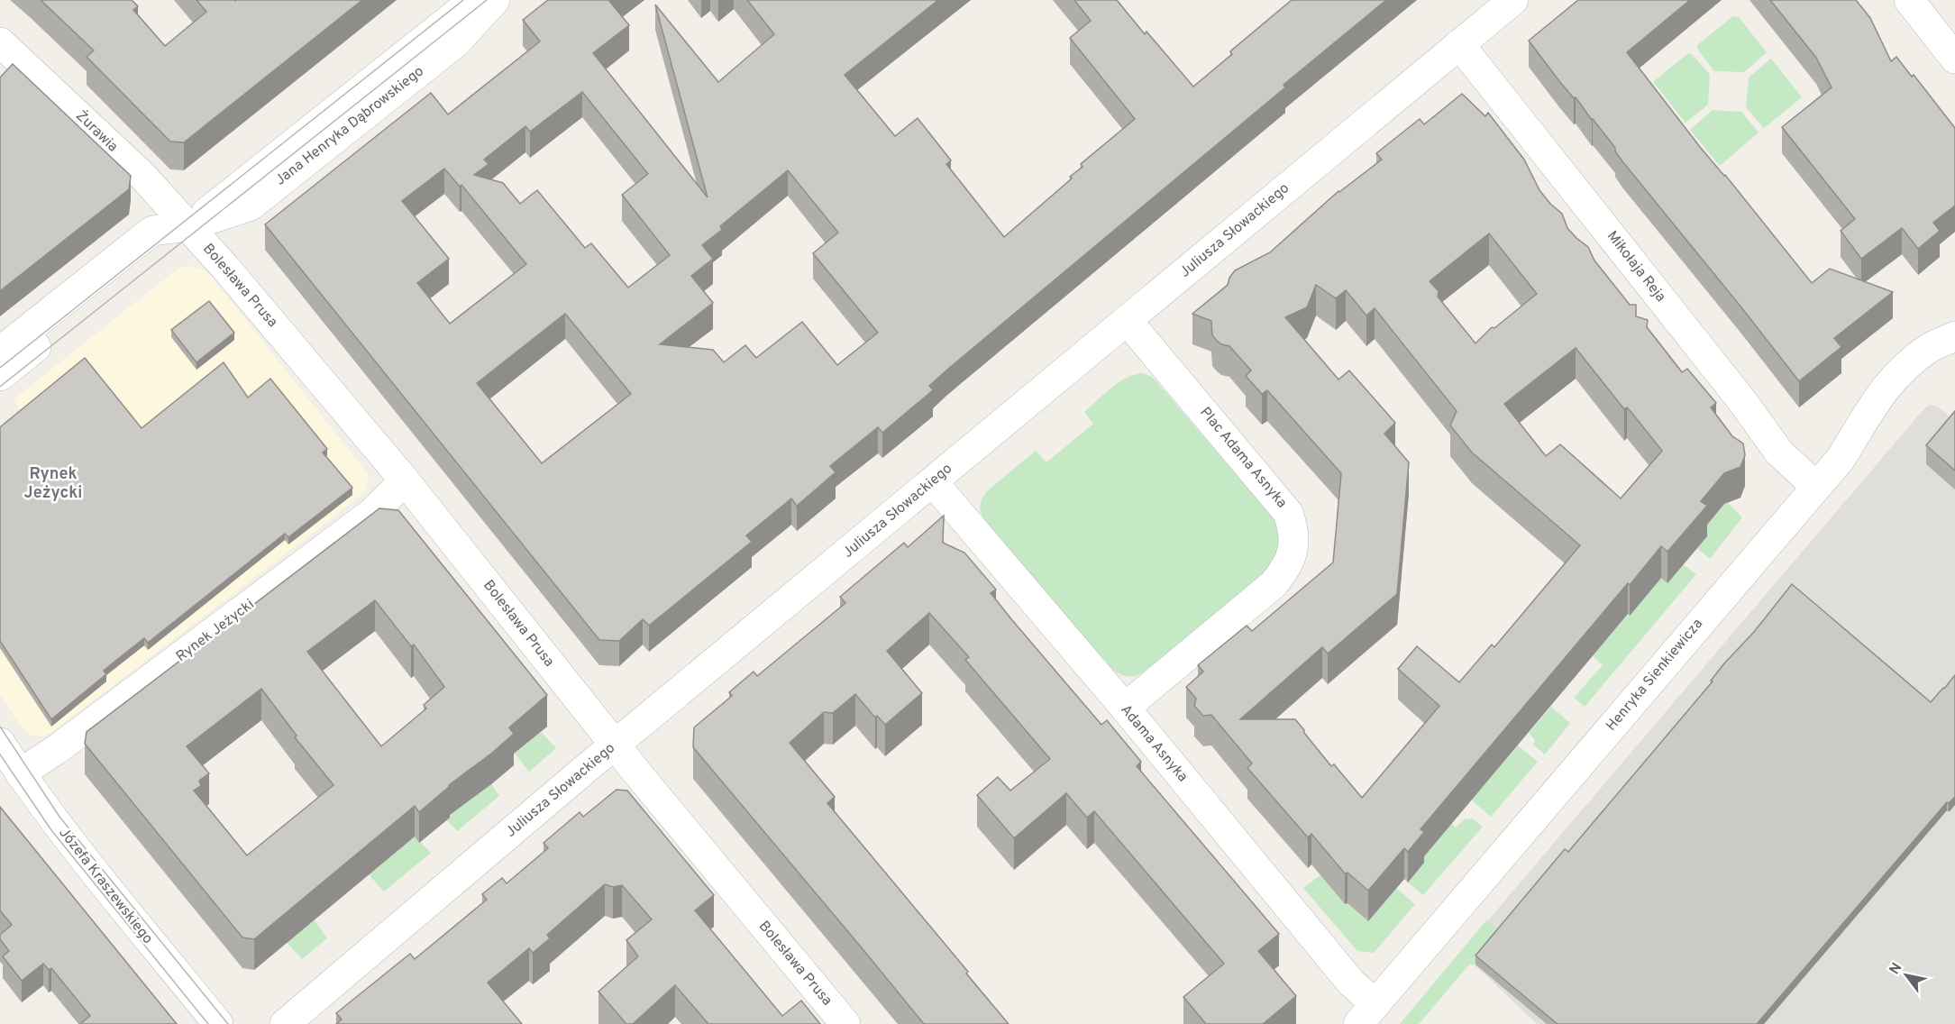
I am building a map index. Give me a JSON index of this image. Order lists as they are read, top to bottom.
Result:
{
  "streets": {
    "street": [
      "Jana Henryka Dąbrowskiego",
      "Żurawia",
      "Juliusza Słowackiego",
      "Mikołaja Reja",
      "Bolesława Prusa",
      "Plac Adama Asnyka",
      "Rynek Jeżycki",
      "Henryka Sienkiewicza",
      "Adama Asnyka",
      "Józefa Kraszewskiego"
    ]
  },
  "crossings": [
    ["Jana Henryka Dąbrowskiego", "Żurawia"],
    ["Jana Henryka Dąbrowskiego", "Bolesława Prusa"],
    ["Żurawia", "Bolesława Prusa"],
    ["Juliusza Słowackiego", "Mikołaja Reja"],
    ["Juliusza Słowackiego", "Bolesława Prusa"],
    ["Juliusza Słowackiego", "Plac Adama Asnyka"],
    ["Juliusza Słowackiego", "Adama Asnyka"],
    ["Mikołaja Reja", "Henryka Sienkiewicza"],
    ["Bolesława Prusa", "Rynek Jeżycki"],
    ["Plac Adama Asnyka", "Adama Asnyka"],
    ["Rynek Jeżycki", "Józefa Kraszewskiego"],
    ["Henryka Sienkiewicza", "Adama Asnyka"]
  ],
  "districts": ["Rynek Jeżycki"],
  "north": "top left"
}
